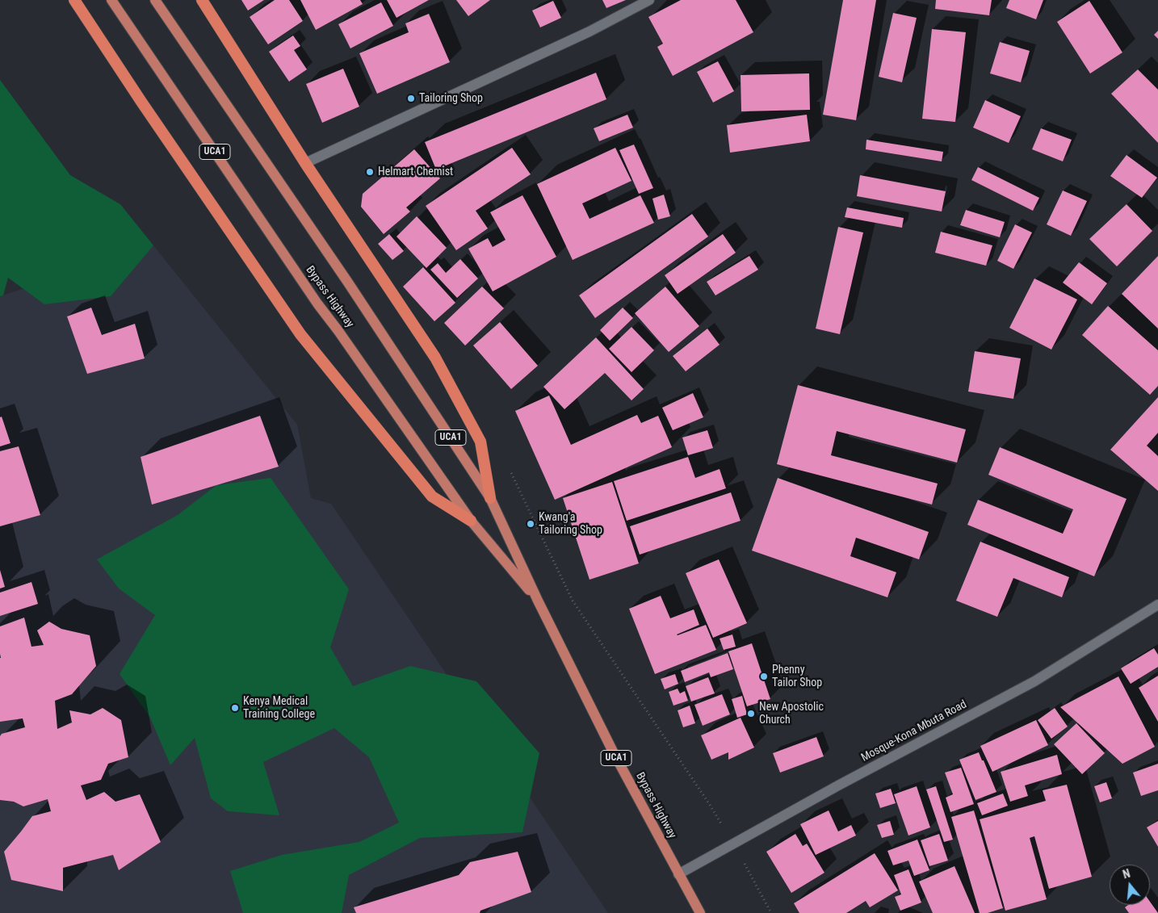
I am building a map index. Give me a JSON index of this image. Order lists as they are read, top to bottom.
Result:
{
  "streets": {
    "main road": ["UCA1", "Bypass Highway"],
    "street": ["Mosque-Kona Mbuta Road"]
  },
  "crossings": [
    ["Bypass Highway", "Mosque-Kona Mbuta Road"]
  ],
  "places": [
    "Tailoring Shop",
    "Helmart Chemist",
    "Kwang'a Tailoring Shop",
    "Phenny Tailor Shop",
    "Kenya Medical Training College",
    "New Apostolic Church"
  ],
  "north": "top"
}
